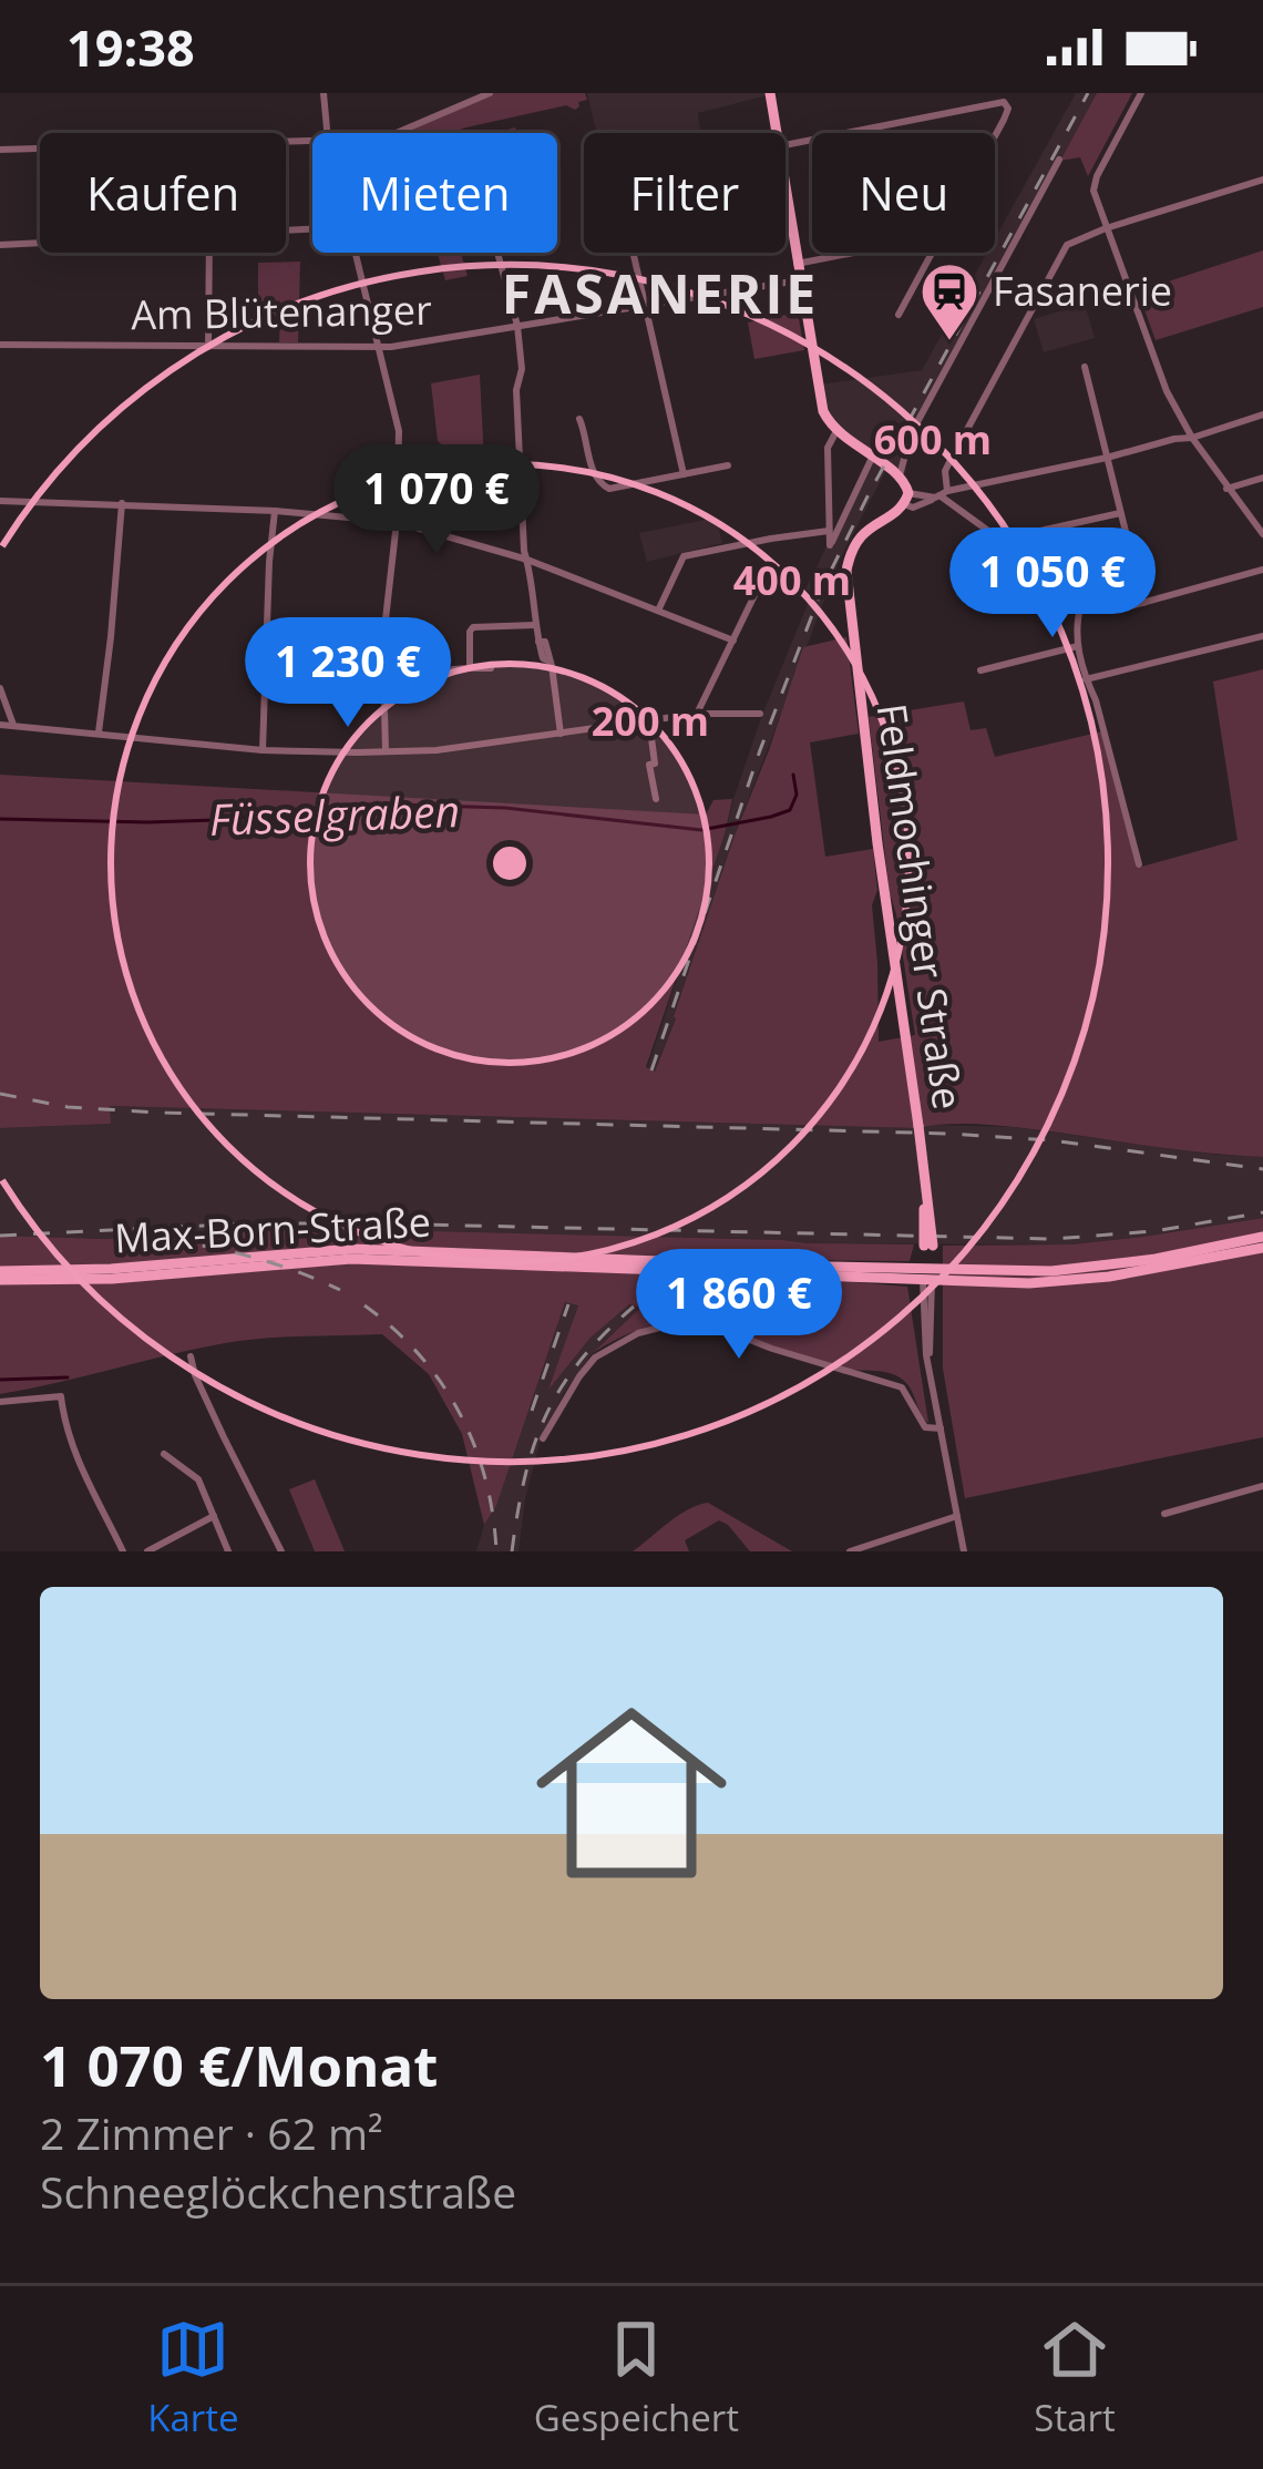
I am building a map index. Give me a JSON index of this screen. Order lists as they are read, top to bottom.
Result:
{
  "streets": {
    "main road": ["Feldmochinger Straße", "Max-Born-Straße"],
    "street": ["Am Blütenanger"]
  },
  "crossings": [
    ["Feldmochinger Straße", "Max-Born-Straße"]
  ],
  "districts": ["FASANERIE"],
  "water": ["Füsselgraben"],
  "places": {
    "station": ["Fasanerie"]
  },
  "page": {
    "status": "19:38",
    "chip": [
      "Kaufen",
      "Mieten",
      "Filter",
      "Neu"
    ],
    "price": [
      "1 070 €",
      "1 050 €",
      "1 230 €",
      "1 860 €"
    ],
    "list": [
      {
        "name": "1 070 €/Monat",
        "note": "2 Zimmer · 62 m² · Schneeglöckchenstraße"
      }
    ],
    "tabs": ["Karte", "Gespeichert", "Start"]
  },
  "rings": ["600 m", "400 m", "200 m"]
}
